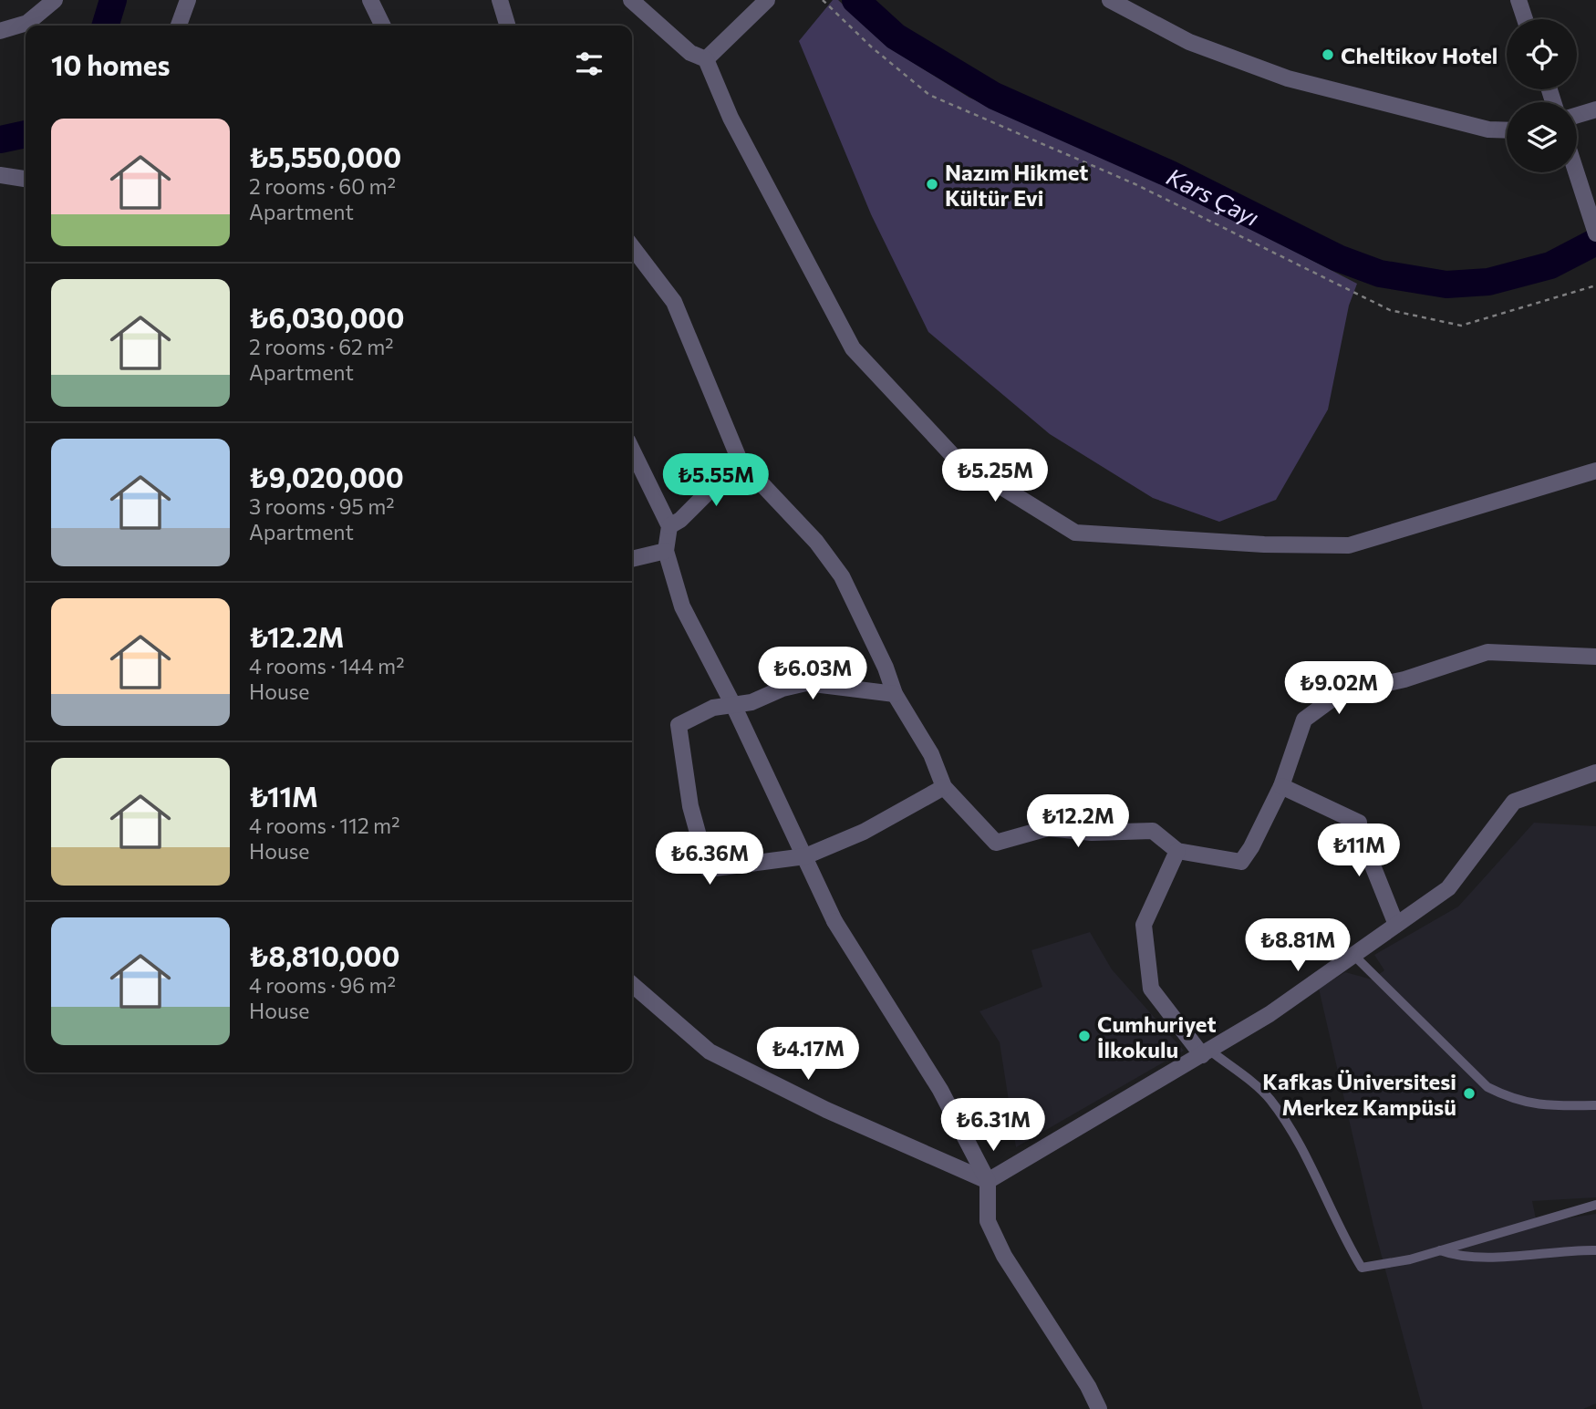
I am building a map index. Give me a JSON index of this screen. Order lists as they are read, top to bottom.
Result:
{
  "water": ["Kars Çayı"],
  "places": [
    "Cheltikov Hotel",
    "Nazım Hikmet Kültür Evi",
    "Cumhuriyet İlkokulu",
    "Kafkas Üniversitesi Merkez Kampüsü"
  ],
  "page": {
    "heading": "10 homes",
    "list": [
      {
        "name": "₺5,550,000",
        "note": "2 rooms · 60 m² · Apartment"
      },
      {
        "name": "₺6,030,000",
        "note": "2 rooms · 62 m² · Apartment"
      },
      {
        "name": "₺9,020,000",
        "note": "3 rooms · 95 m² · Apartment"
      },
      {
        "name": "₺12.2M",
        "note": "4 rooms · 144 m² · House"
      },
      {
        "name": "₺11M",
        "note": "4 rooms · 112 m² · House"
      },
      {
        "name": "₺8,810,000",
        "note": "4 rooms · 96 m² · House"
      }
    ],
    "price": [
      "₺5.25M",
      "₺5.55M",
      "₺6.03M",
      "₺9.02M",
      "₺12.2M",
      "₺11M",
      "₺6.36M",
      "₺8.81M",
      "₺4.17M",
      "₺6.31M"
    ]
  }
}
